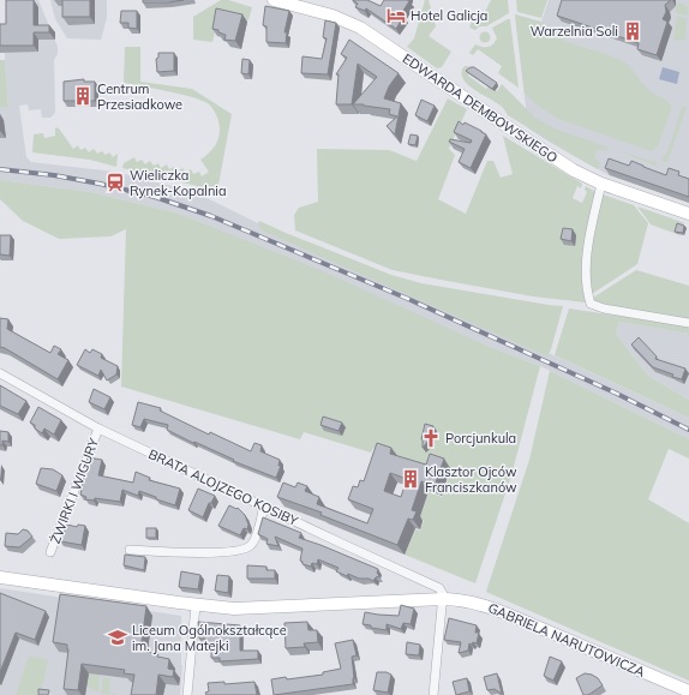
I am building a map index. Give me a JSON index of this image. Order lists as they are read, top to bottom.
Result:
{
  "streets": {
    "main road": ["EDWARDA DEMBOWSKIEGO", "GABRIELA NARUTOWICZA"],
    "street": ["BRATA ALOJZEGO KOSIBY", "ŻWIRKI I WIGURY"]
  },
  "crossings": [
    ["BRATA ALOJZEGO KOSIBY", "ŻWIRKI I WIGURY"],
    ["BRATA ALOJZEGO KOSIBY", "GABRIELA NARUTOWICZA"]
  ],
  "places": {
    "hotel": ["Hotel Galicja"],
    "building": ["Warzelnia Soli", "Centrum Przesiadkowe", "Klasztor Ojców Franciszkanów"],
    "station": ["Wieliczka Rynek-Kopalnia"],
    "church": ["Porcjunkula"],
    "school or university": ["Liceum Ogólnokształcące im. Jana Matejki"]
  }
}
